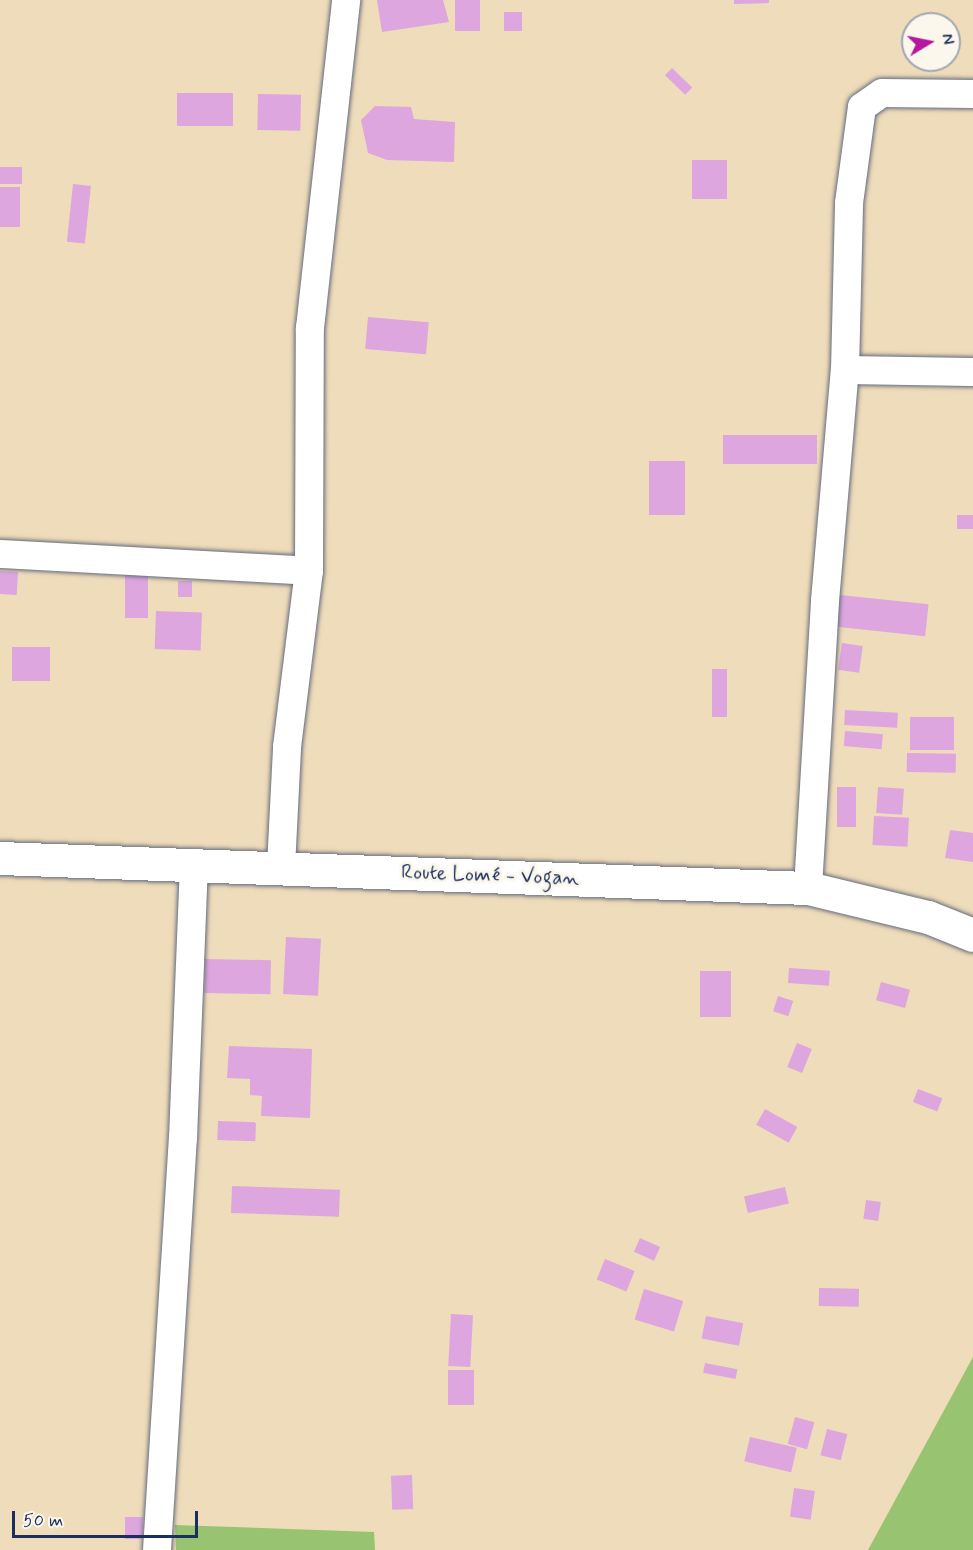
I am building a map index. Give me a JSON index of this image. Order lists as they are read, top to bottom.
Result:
{
  "streets": {
    "main road": ["Route Lomé - Vogan"]
  },
  "scale_bar": "50 m",
  "north": "right"
}
